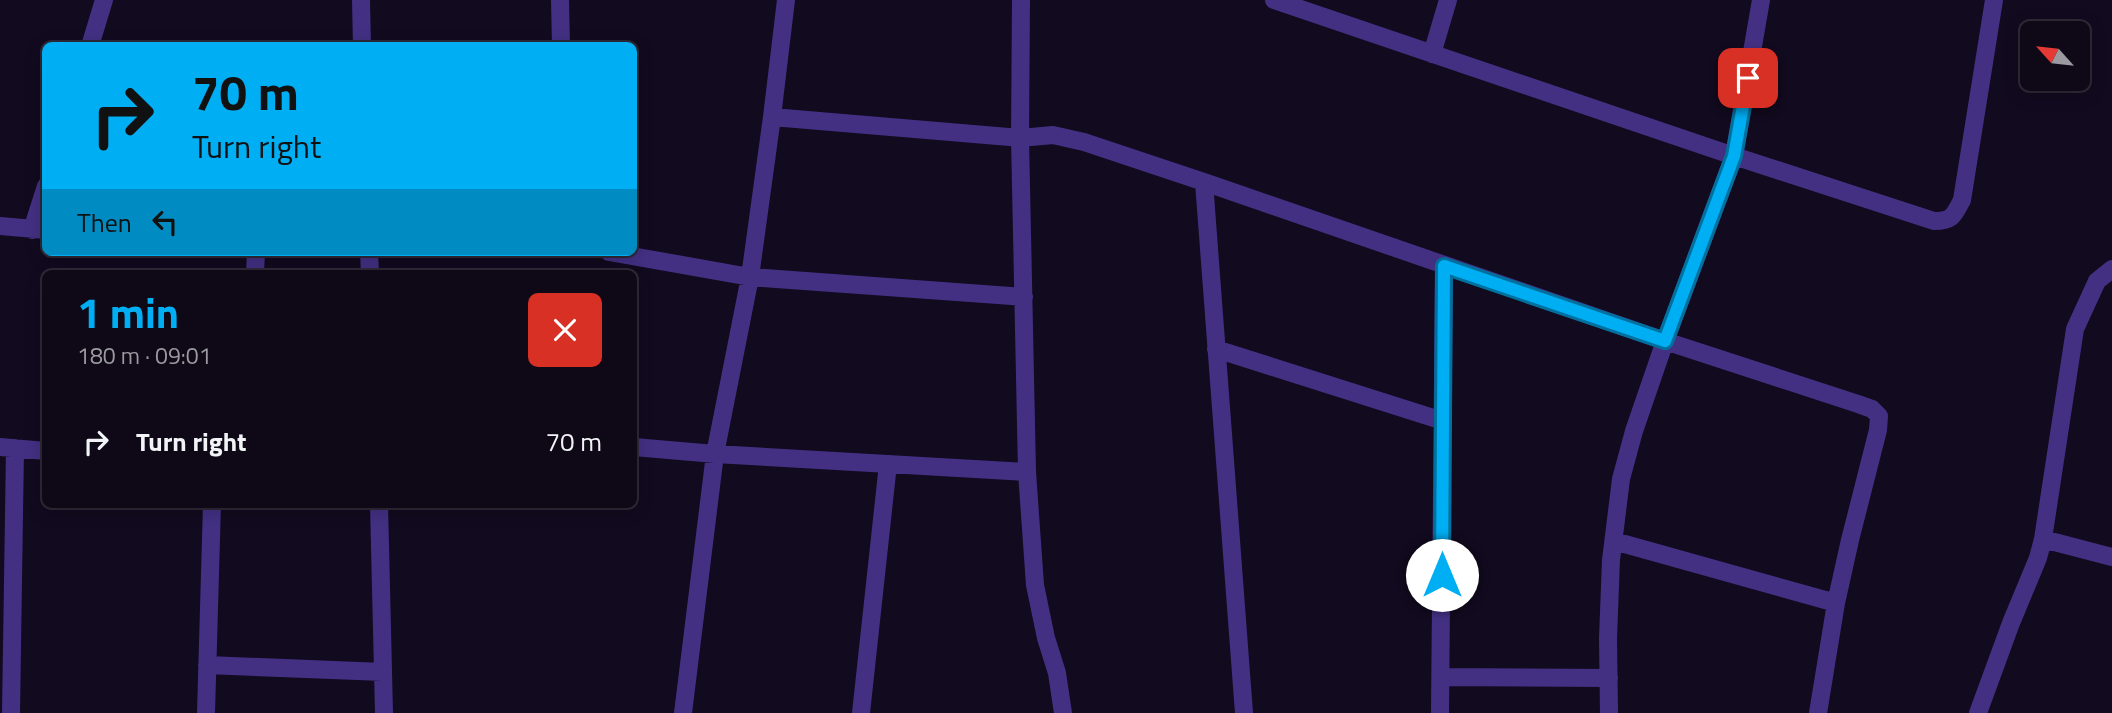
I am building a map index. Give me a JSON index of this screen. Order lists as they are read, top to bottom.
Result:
{
  "north": "top left",
  "page": {
    "turn": ["70 m", "Turn right"],
    "then": "Then",
    "heading": ["1 min", "180 m · 09:01"],
    "list": [
      {
        "name": "Turn right",
        "value": "70 m"
      }
    ]
  }
}
